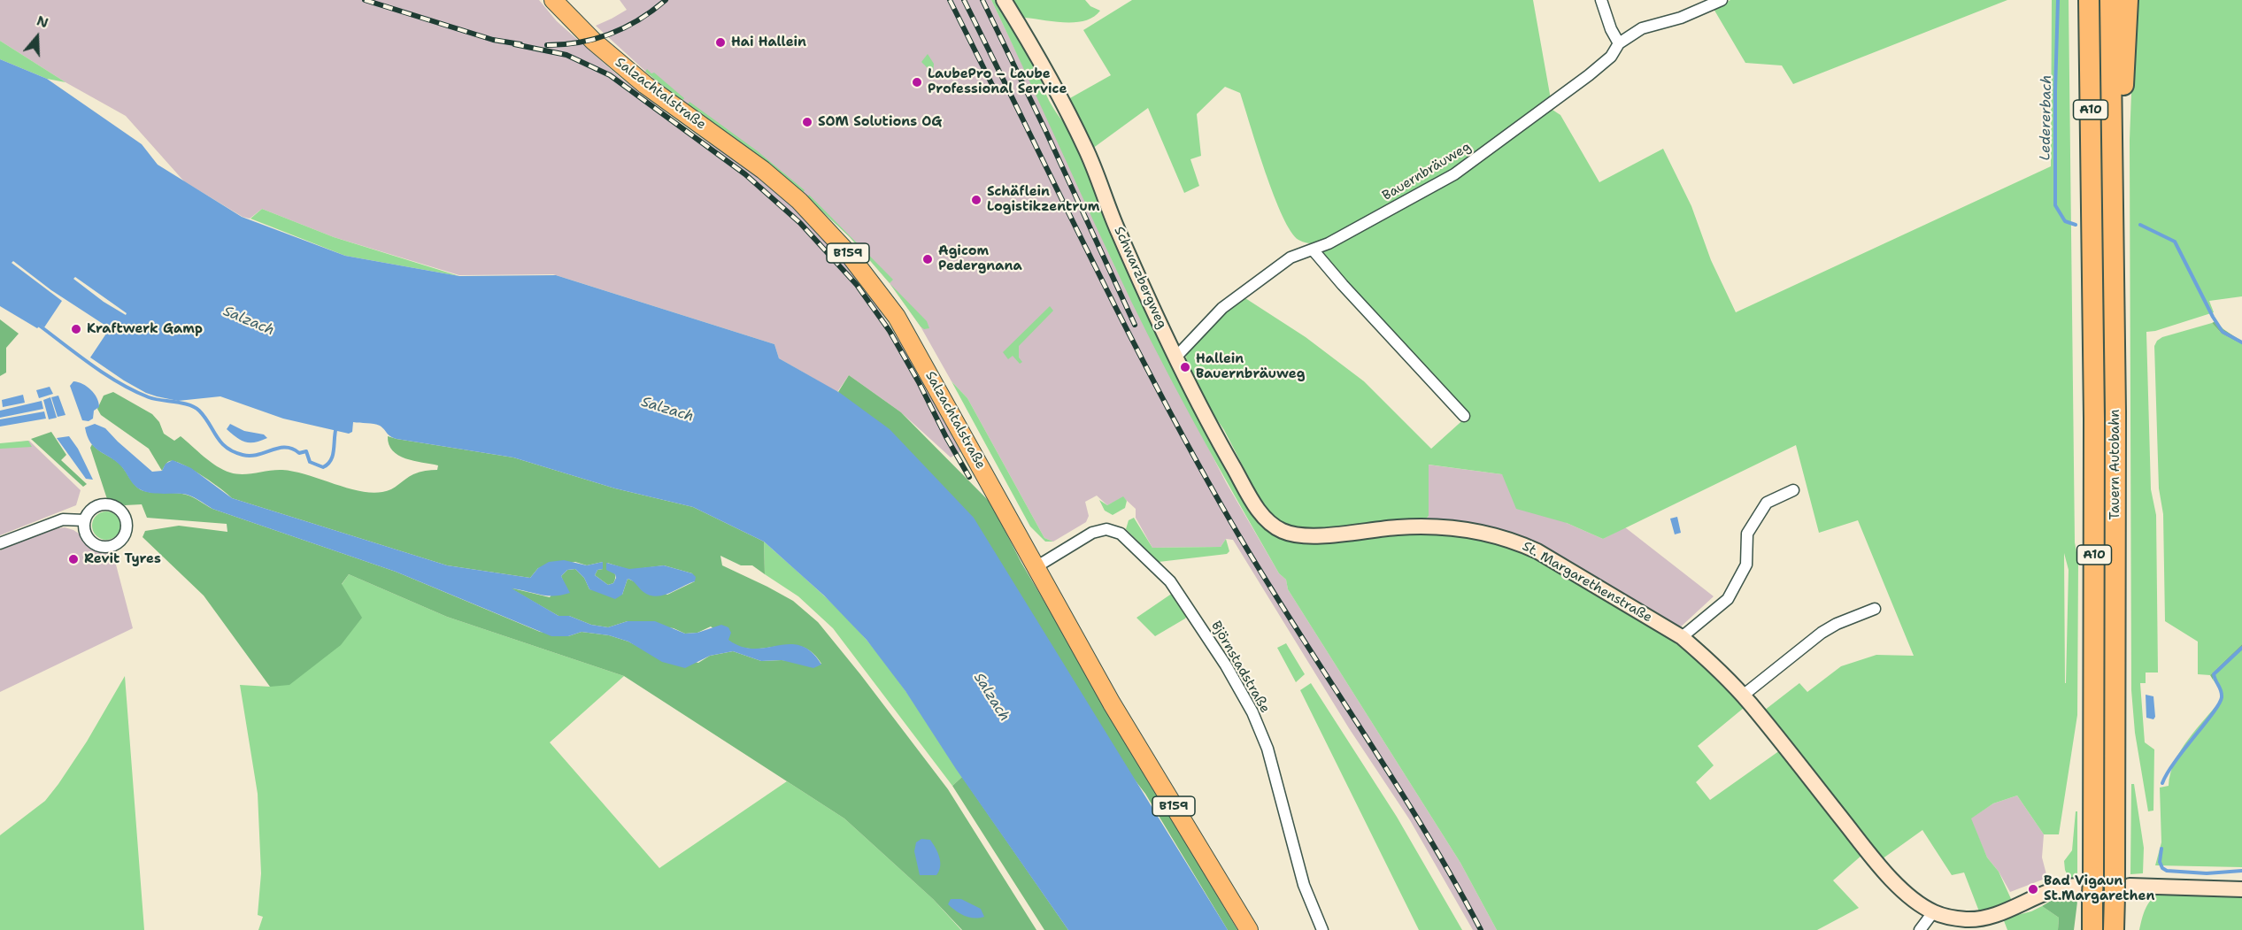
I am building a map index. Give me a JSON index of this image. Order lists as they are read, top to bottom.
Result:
{
  "streets": {
    "highway": ["A10", "Tauern Autobahn"],
    "main road": ["Salzachtalstraße", "B159"],
    "street": [
      "Bauernbräuweg",
      "Schwarzbergweg",
      "St. Margarethenstraße",
      "Björnstadstraße"
    ]
  },
  "crossings": [
    ["Salzachtalstraße", "Björnstadstraße"],
    ["Bauernbräuweg", "Schwarzbergweg"],
    ["Bauernbräuweg", "St. Margarethenstraße"],
    ["Schwarzbergweg", "St. Margarethenstraße"],
    ["Tauern Autobahn", "St. Margarethenstraße"]
  ],
  "water": ["Ledererbach", "Salzach"],
  "places": [
    "Hai Hallein",
    "LaubePro – Laube Professional Service",
    "SOM Solutions OG",
    "Schäflein Logistikzentrum",
    "Agicom Pedergnana",
    "Kraftwerk Gamp",
    "Hallein Bauernbräuweg",
    "Revit Tyres",
    "Bad Vigaun St.Margarethen"
  ],
  "north": "top"
}
